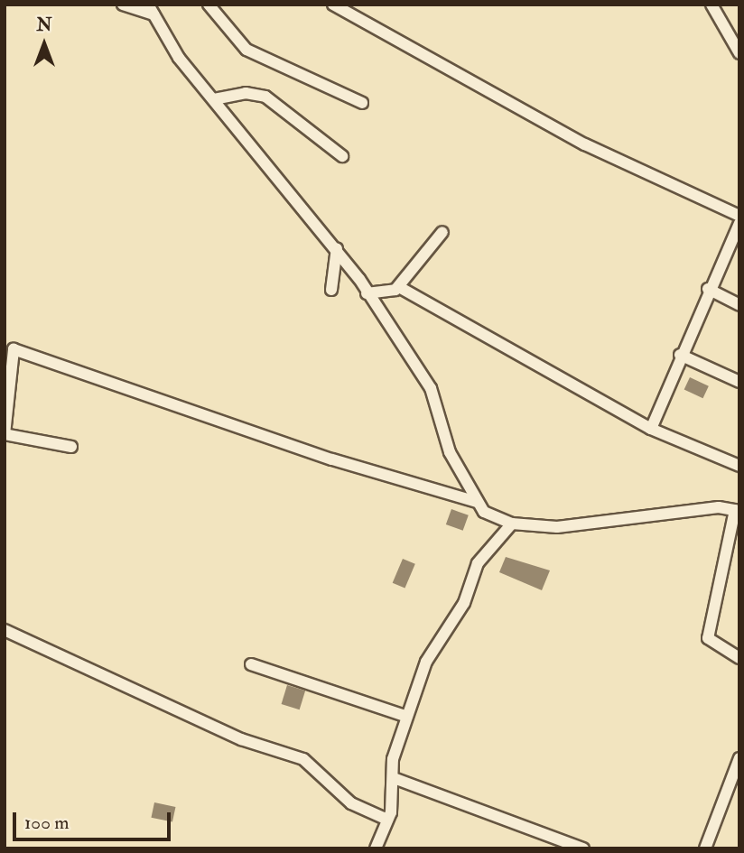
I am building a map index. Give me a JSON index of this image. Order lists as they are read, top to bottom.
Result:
{
  "scale_bar": "100 m",
  "north": "top"
}
